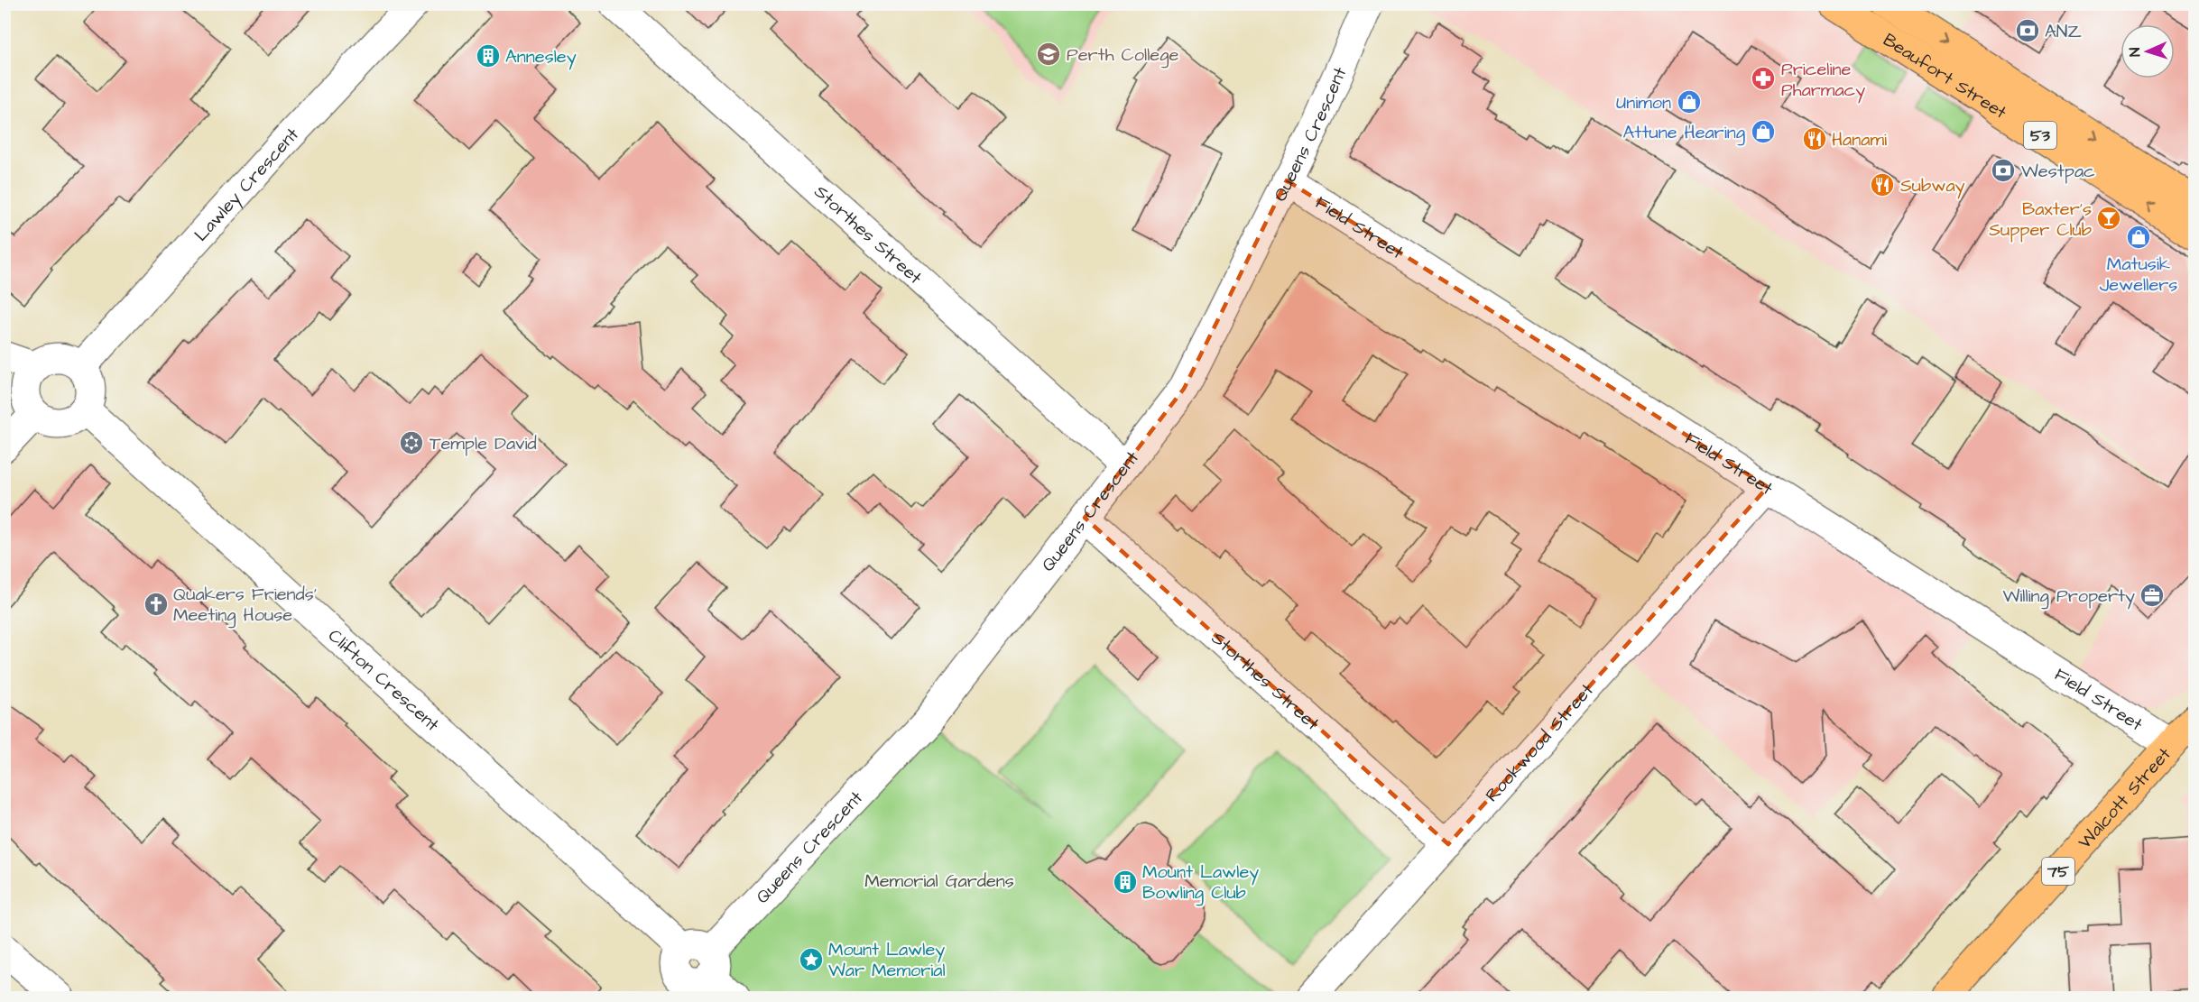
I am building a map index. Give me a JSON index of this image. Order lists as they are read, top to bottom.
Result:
{
  "streets": {
    "main road": [
      "Beaufort Street",
      "53",
      "Walcott Street",
      "75"
    ],
    "street": [
      "Queens Crescent",
      "Lawley Crescent",
      "Field Street",
      "Storthes Street",
      "Clifton Crescent",
      "Rookwood Street"
    ]
  },
  "crossings": [
    ["Queens Crescent", "Field Street"],
    ["Queens Crescent", "Storthes Street"],
    ["Queens Crescent", "Clifton Crescent"],
    ["Lawley Crescent", "Clifton Crescent"],
    ["Field Street", "Rookwood Street"],
    ["Field Street", "Walcott Street"],
    ["Storthes Street", "Rookwood Street"]
  ],
  "parks": ["Memorial Gardens"],
  "places": {
    "bank": ["ANZ", "Westpac"],
    "school or university": ["Perth College"],
    "building": ["Annesley", "Mount Lawley Bowling Club"],
    "pharmacy": ["Priceline Pharmacy"],
    "shop": ["Unimon", "Attune Hearing", "Matusik Jewellers"],
    "restaurant": ["Hanami", "Subway"],
    "bar": ["Baxter's Supper Club"],
    "synagogue": ["Temple David"],
    "office": ["Willing Property"],
    "church": ["Quakers Friends' Meeting House"],
    "place": ["Mount Lawley War Memorial"]
  },
  "north": "left"
}
